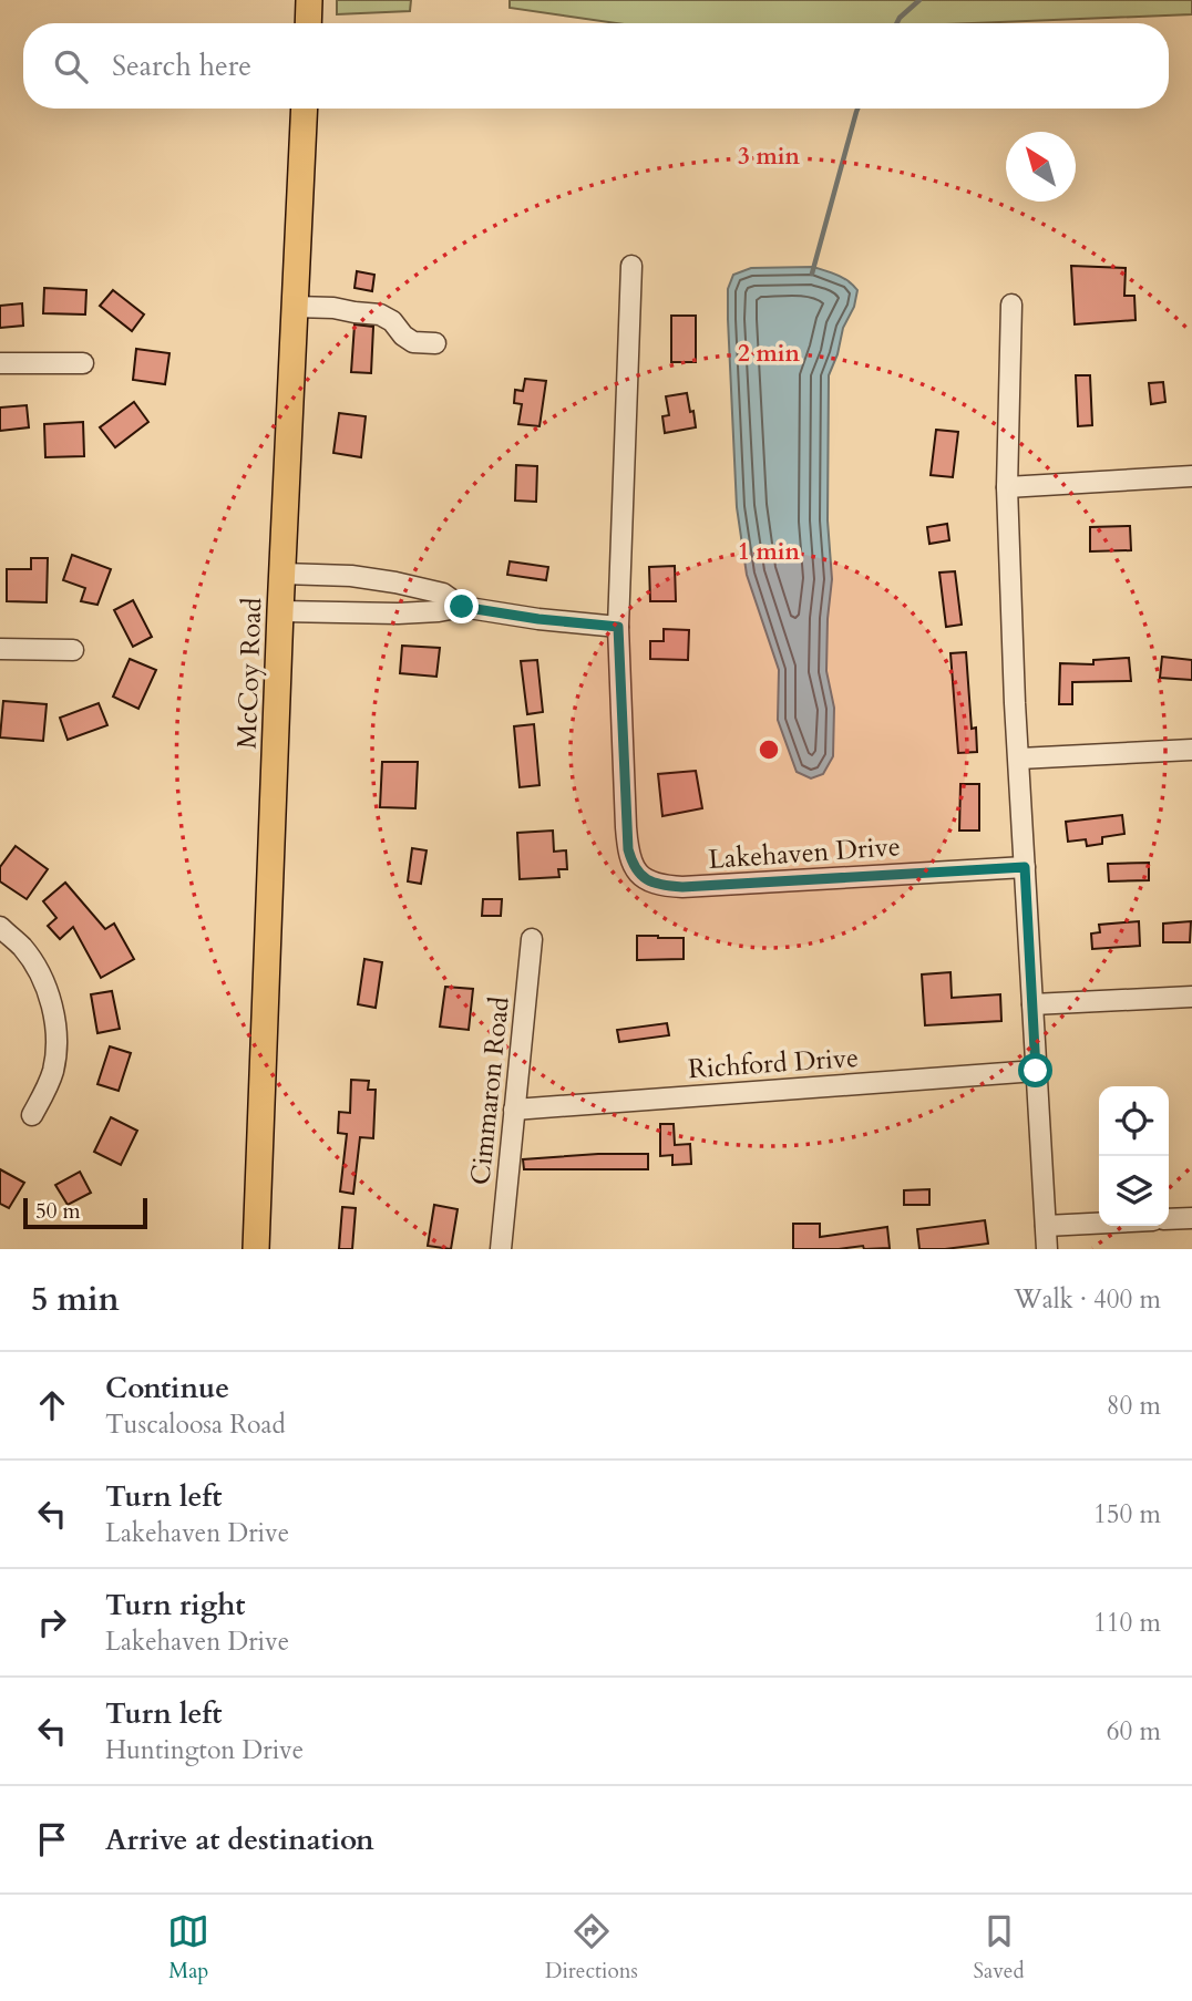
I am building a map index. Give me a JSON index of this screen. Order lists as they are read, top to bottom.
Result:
{
  "streets": {
    "main road": ["McCoy Road"],
    "street": ["Lakehaven Drive", "Richford Drive", "Cimmaron Road"]
  },
  "crossings": [
    ["Richford Drive", "Cimmaron Road"]
  ],
  "scale_bar": "50 m",
  "north": "top left",
  "page": {
    "search": "Search here",
    "scale": "50 m",
    "heading": ["5 min", "Walk · 400 m"],
    "list": [
      ["Continue", "Tuscaloosa Road", "80 m"],
      ["Turn left", "Lakehaven Drive", "150 m"],
      ["Turn right", "Lakehaven Drive", "110 m"],
      ["Turn left", "Huntington Drive", "60 m"],
      "Arrive at destination"
    ],
    "nav": ["Map", "Directions", "Saved"]
  },
  "rings": ["3 min", "2 min", "1 min"]
}
